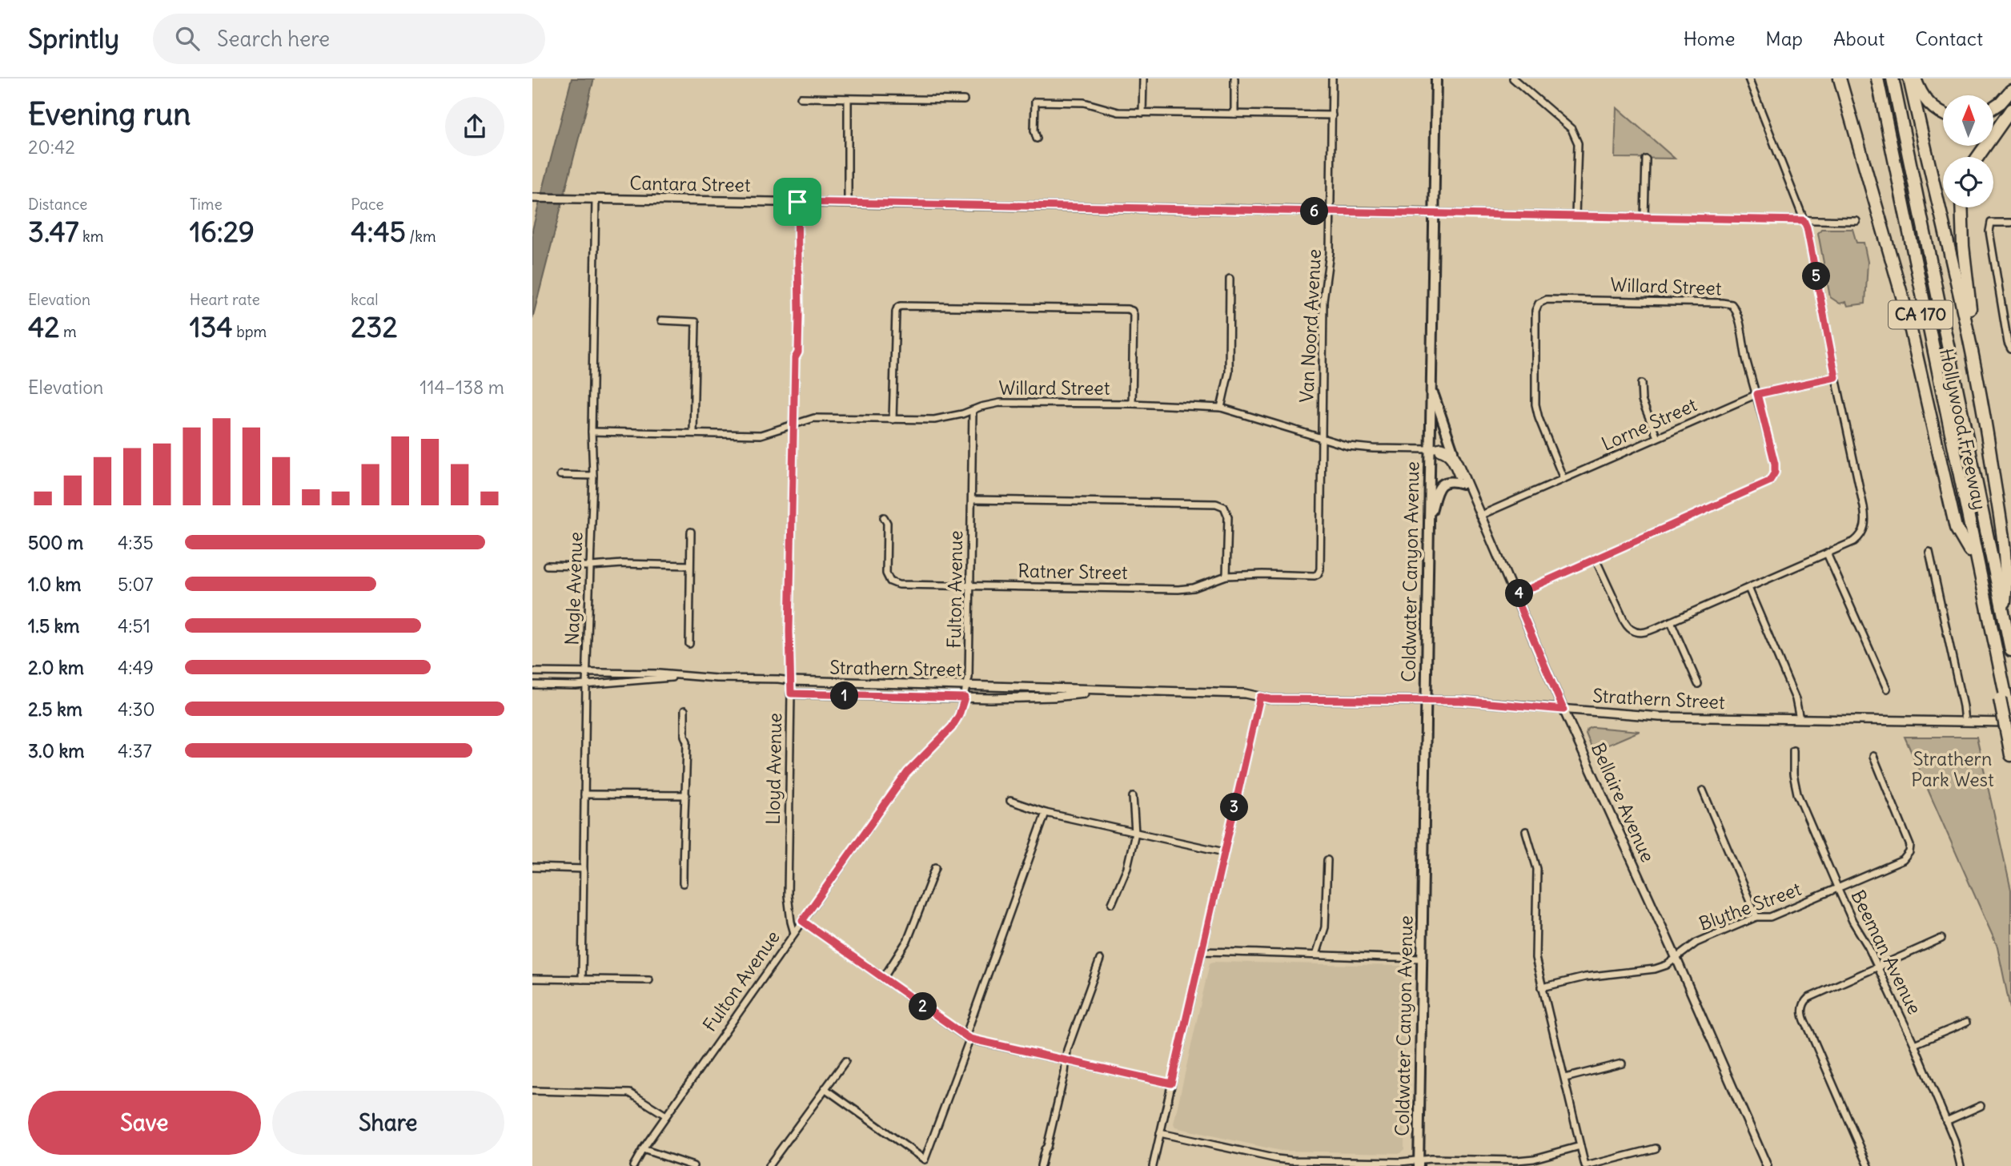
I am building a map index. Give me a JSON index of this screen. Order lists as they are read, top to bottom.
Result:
{
  "streets": {
    "highway": ["CA 170", "Hollywood Freeway"],
    "main road": ["Coldwater Canyon Avenue"],
    "street": [
      "Cantara Street",
      "Willard Street",
      "Van Noord Avenue",
      "Lorne Street",
      "Ratner Street",
      "Nagle Avenue",
      "Fulton Avenue",
      "Strathern Street",
      "Lloyd Avenue",
      "Bellaire Avenue",
      "Blythe Street",
      "Beeman Avenue"
    ]
  },
  "crossings": [
    ["Cantara Street", "Van Noord Avenue"],
    ["Cantara Street", "Coldwater Canyon Avenue"],
    ["Cantara Street", "Nagle Avenue"],
    ["Cantara Street", "Lloyd Avenue"],
    ["Willard Street", "Van Noord Avenue"],
    ["Willard Street", "Lorne Street"],
    ["Willard Street", "Coldwater Canyon Avenue"],
    ["Willard Street", "Nagle Avenue"],
    ["Willard Street", "Fulton Avenue"],
    ["Willard Street", "Lloyd Avenue"],
    ["Van Noord Avenue", "Ratner Street"],
    ["Lorne Street", "Bellaire Avenue"],
    ["Ratner Street", "Fulton Avenue"],
    ["Coldwater Canyon Avenue", "Strathern Street"],
    ["Nagle Avenue", "Strathern Street"],
    ["Fulton Avenue", "Strathern Street"],
    ["Fulton Avenue", "Lloyd Avenue"],
    ["Strathern Street", "Lloyd Avenue"],
    ["Strathern Street", "Bellaire Avenue"],
    ["Bellaire Avenue", "Blythe Street"],
    ["Blythe Street", "Beeman Avenue"]
  ],
  "parks": ["Strathern Park West"],
  "north": "top",
  "page": {
    "header": "Sprintly",
    "search": "Search here",
    "nav": [
      "Home",
      "Map",
      "About",
      "Contact"
    ],
    "heading": ["Evening run", "20:42"],
    "stats": [
      ["Distance", "3.47 km"],
      ["Time", "16:29"],
      ["Pace", "4:45 /km"],
      ["Elevation", "42 m"],
      ["Heart rate", "134 bpm"],
      ["kcal", "232"]
    ],
    "pins": [
      "6",
      "5",
      "4",
      "1",
      "3",
      "2"
    ],
    "chart": ["Elevation", "114–138 m"],
    "list": [
      {
        "name": "500 m",
        "note": "4:35"
      },
      {
        "name": "1.0 km",
        "note": "5:07"
      },
      {
        "name": "1.5 km",
        "note": "4:51"
      },
      {
        "name": "2.0 km",
        "note": "4:49"
      },
      {
        "name": "2.5 km",
        "note": "4:30"
      },
      {
        "name": "3.0 km",
        "note": "4:37"
      }
    ],
    "buttons": ["Save", "Share"]
  }
}
